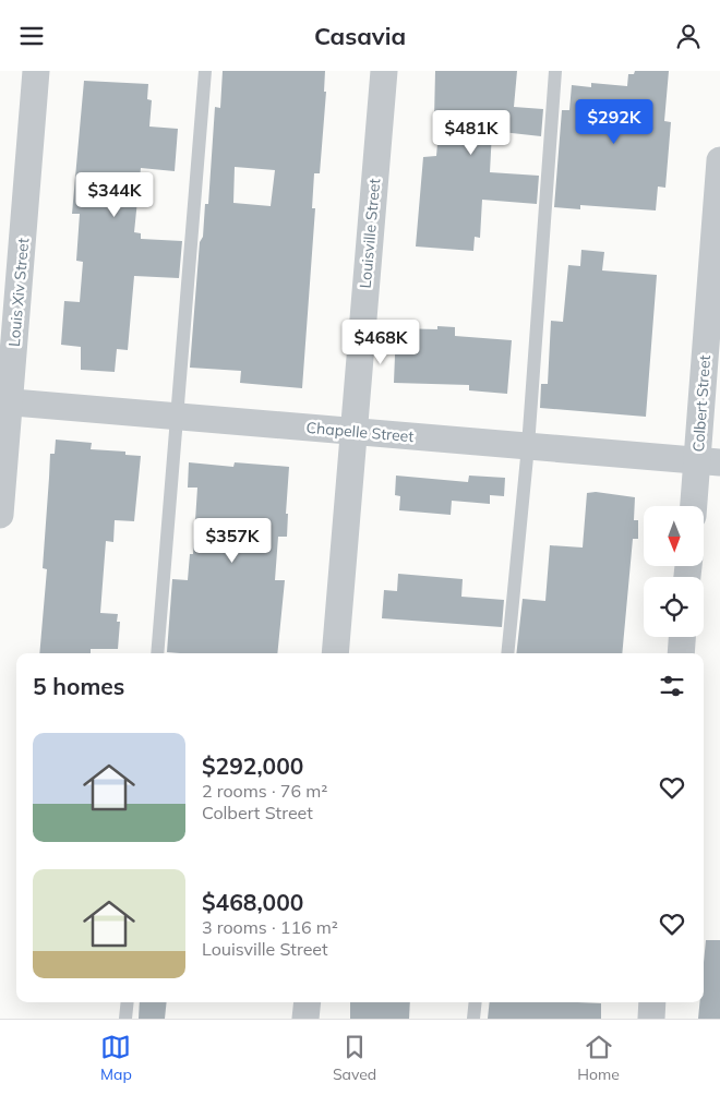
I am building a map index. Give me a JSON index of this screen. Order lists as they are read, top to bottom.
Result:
{
  "streets": {
    "street": [
      "Louisville Street",
      "Louis Xiv Street",
      "Colbert Street",
      "Chapelle Street"
    ]
  },
  "crossings": [
    ["Louisville Street", "Chapelle Street"],
    ["Louis Xiv Street", "Chapelle Street"],
    ["Colbert Street", "Chapelle Street"]
  ],
  "north": "bottom",
  "page": {
    "header": "Casavia",
    "price": [
      "$292K",
      "$481K",
      "$344K",
      "$468K",
      "$357K"
    ],
    "heading": "5 homes",
    "list": [
      {
        "name": "$292,000",
        "note": "2 rooms · 76 m² · Colbert Street"
      },
      {
        "name": "$468,000",
        "note": "3 rooms · 116 m² · Louisville Street"
      }
    ],
    "tabs": ["Map", "Saved", "Home"]
  }
}
